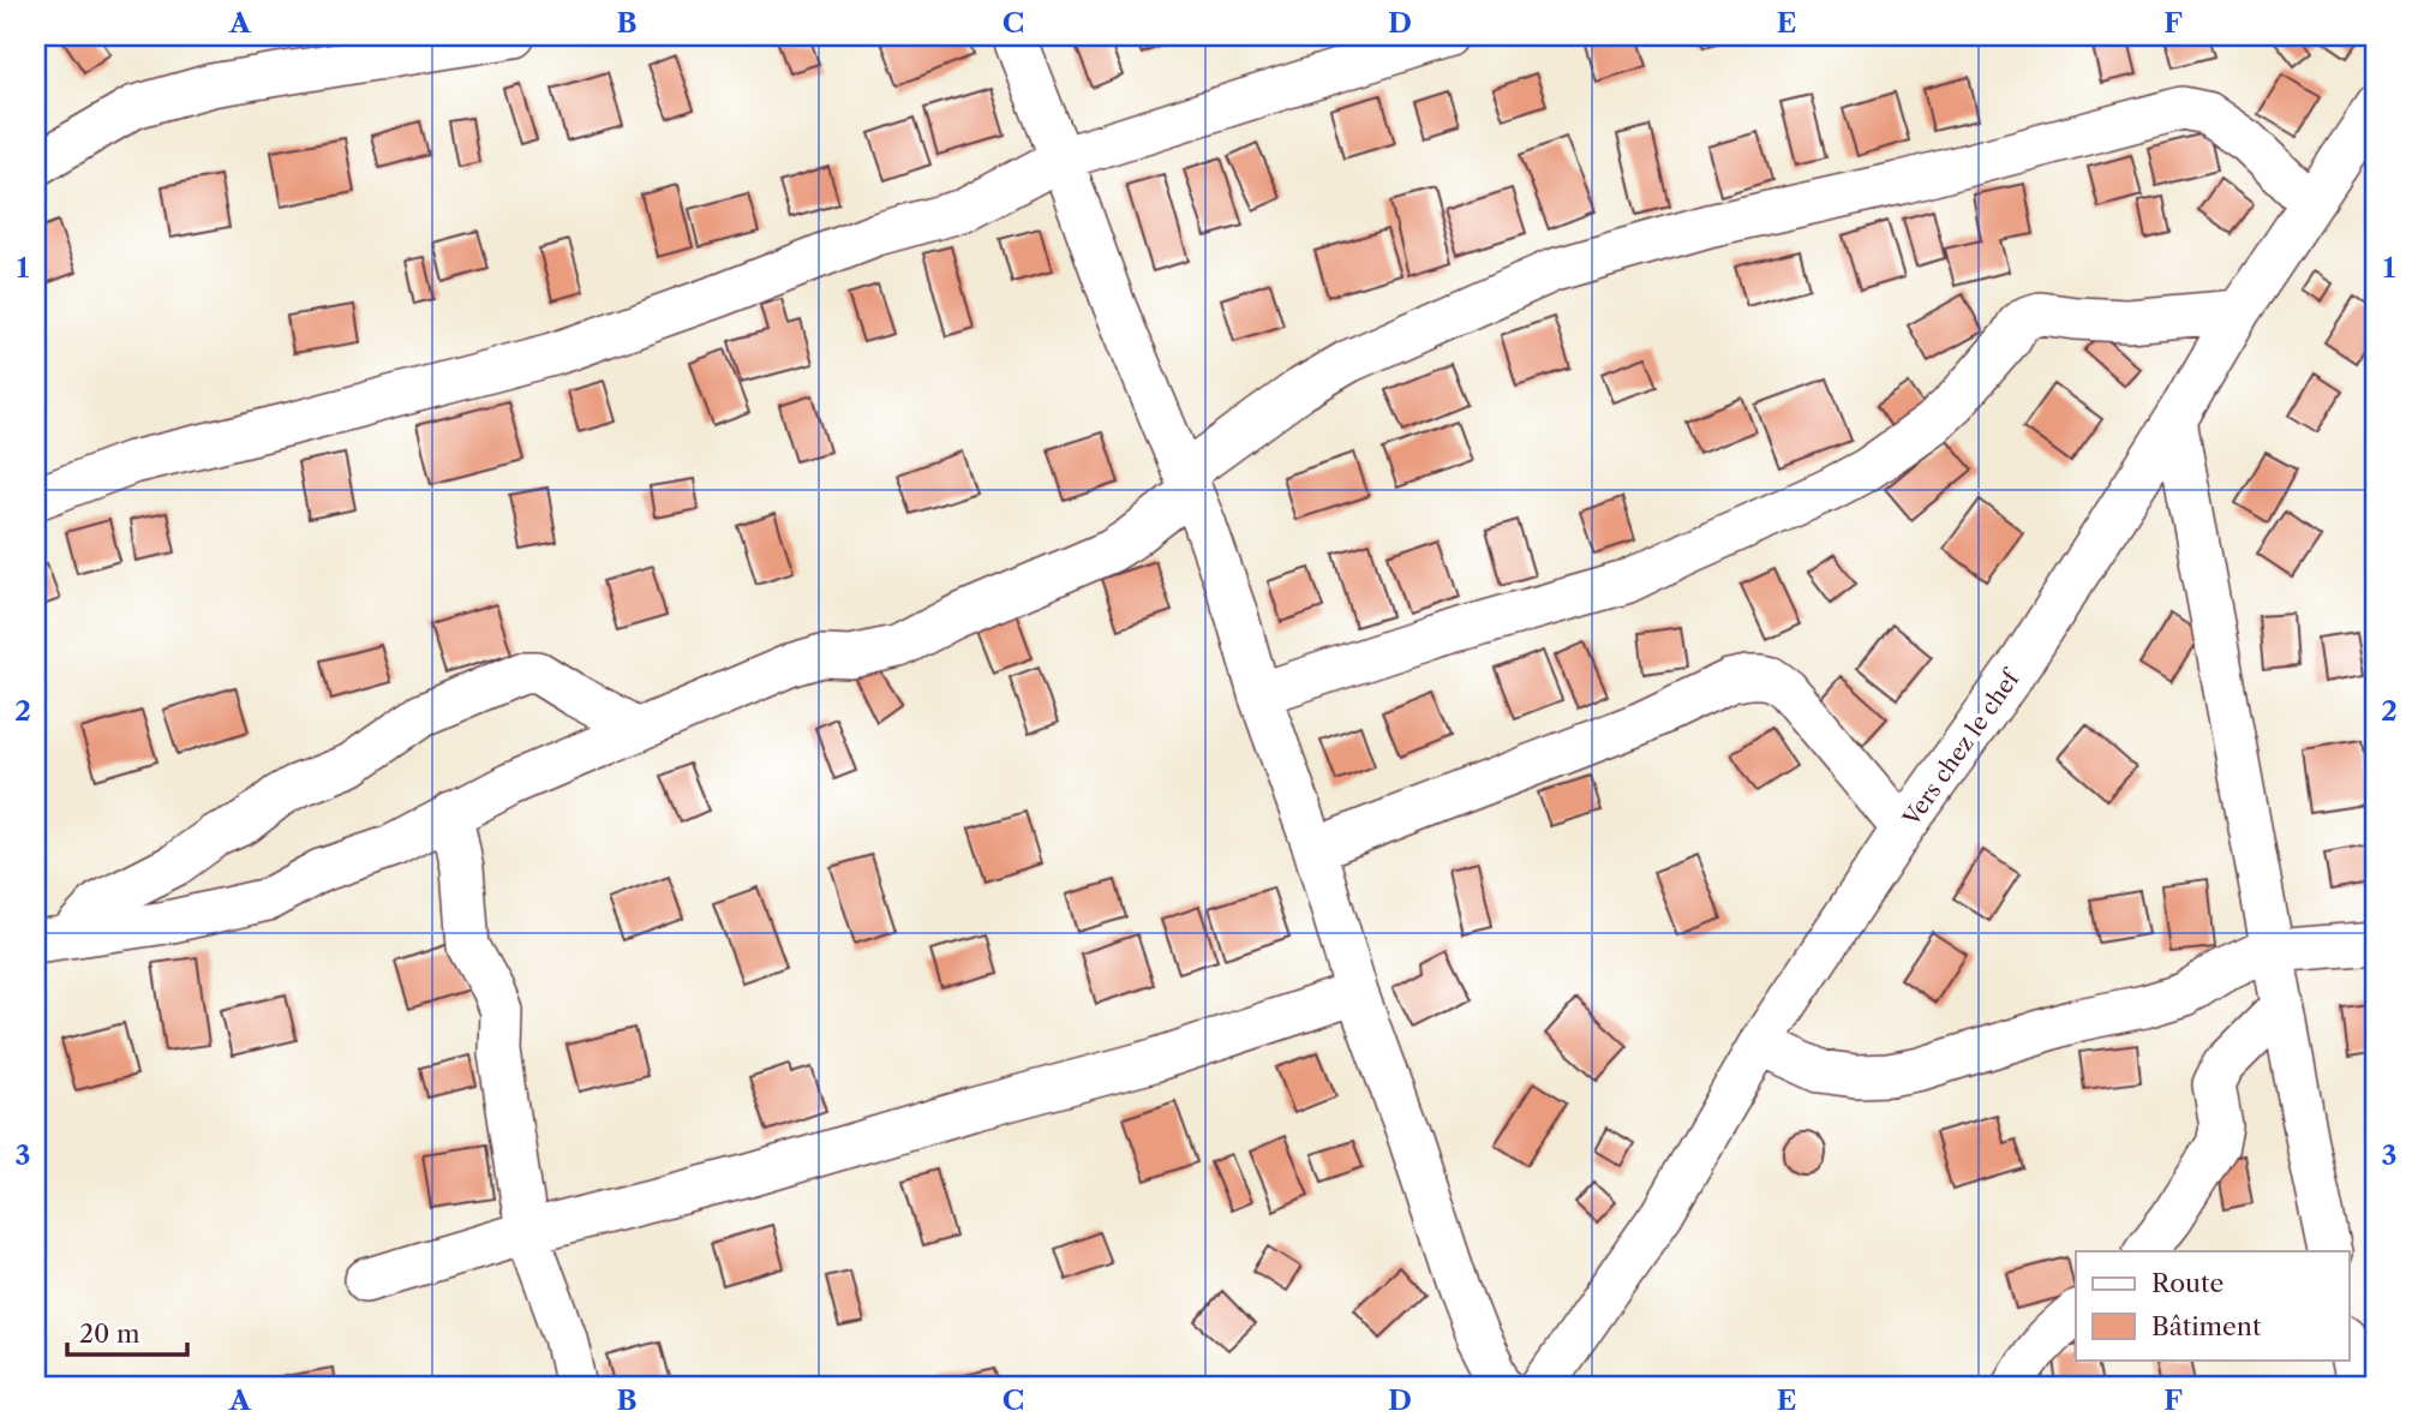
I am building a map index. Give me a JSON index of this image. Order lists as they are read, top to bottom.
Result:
{
  "streets": {
    "street": ["Vers chez le chef"]
  },
  "legend": ["Route", "Bâtiment"],
  "scale_bar": "20 m",
  "grid": {
    "columns": [
      "A",
      "B",
      "C",
      "D",
      "E",
      "F"
    ],
    "rows": ["1", "2", "3"]
  }
}
